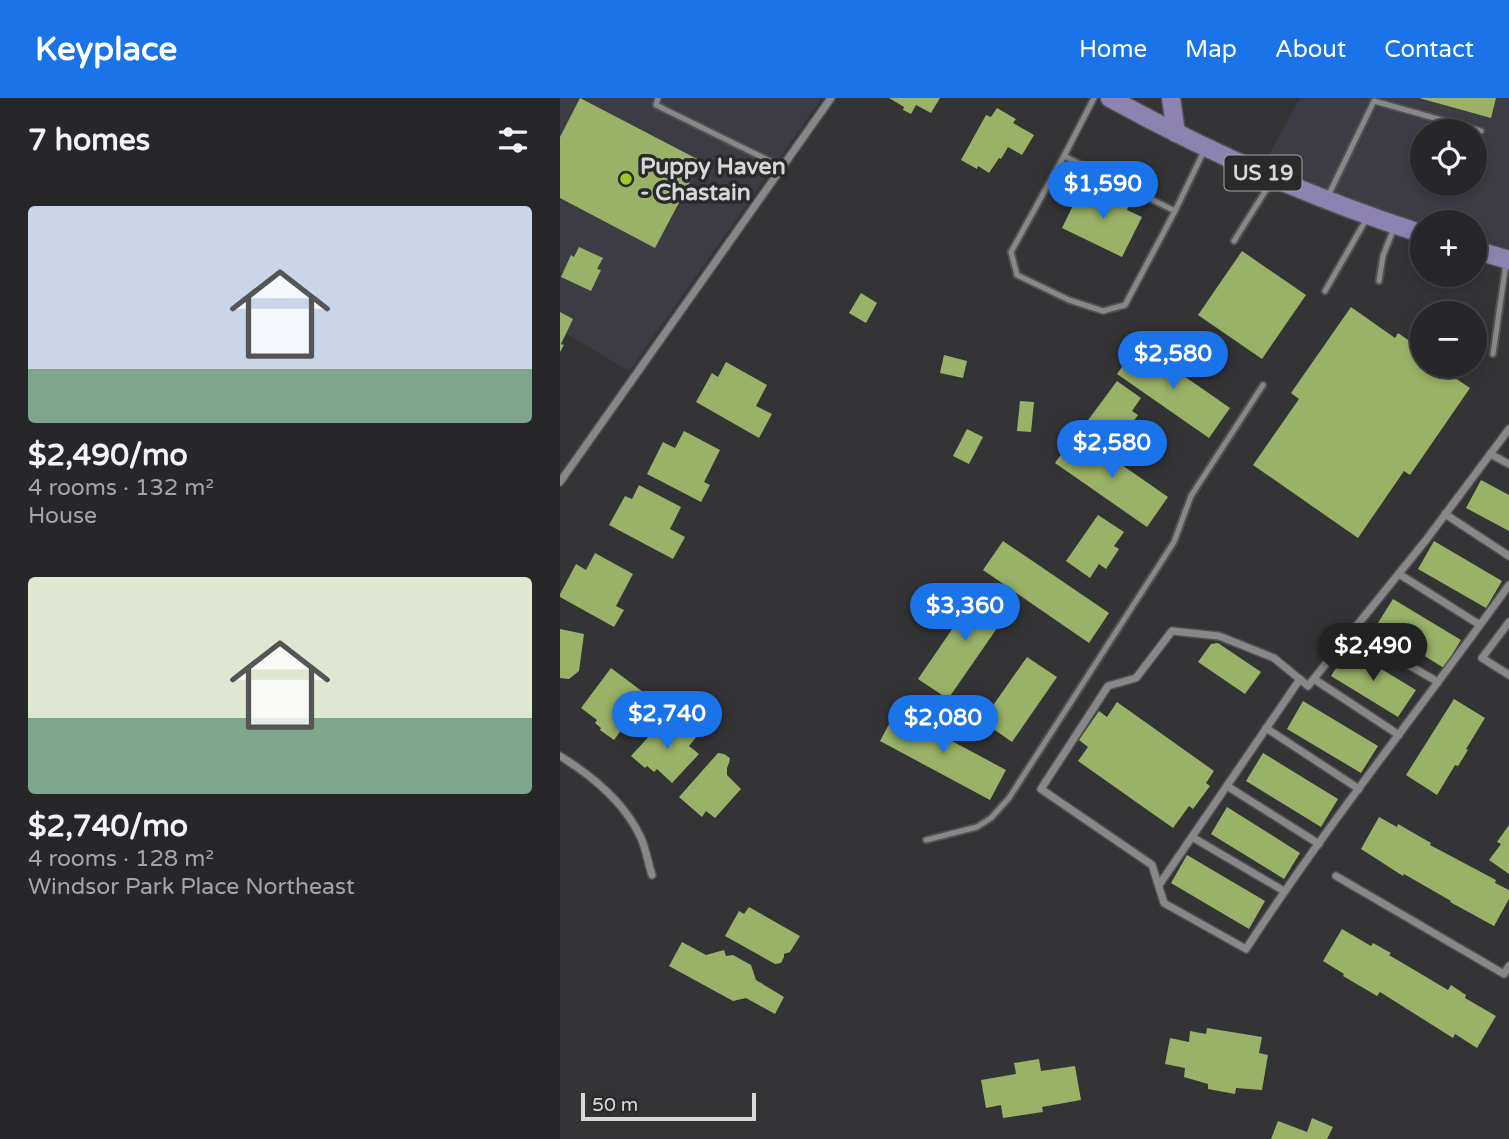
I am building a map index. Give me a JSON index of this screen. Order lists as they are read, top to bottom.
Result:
{
  "streets": {
    "main road": ["US 19"]
  },
  "places": ["Puppy Haven - Chastain"],
  "scale_bar": "50 m",
  "page": {
    "header": "Keyplace",
    "nav": [
      "Home",
      "Map",
      "About",
      "Contact"
    ],
    "heading": "7 homes",
    "map_buttons": ["+", "−"],
    "price": [
      "$1,590",
      "$2,580",
      "$2,580",
      "$3,360",
      "$2,490",
      "$2,740",
      "$2,080"
    ],
    "list": [
      {
        "name": "$2,490/mo",
        "note": "4 rooms · 132 m² · House"
      },
      {
        "name": "$2,740/mo",
        "note": "4 rooms · 128 m² · Windsor Park Place Northeast"
      }
    ],
    "scale": "50 m"
  }
}
